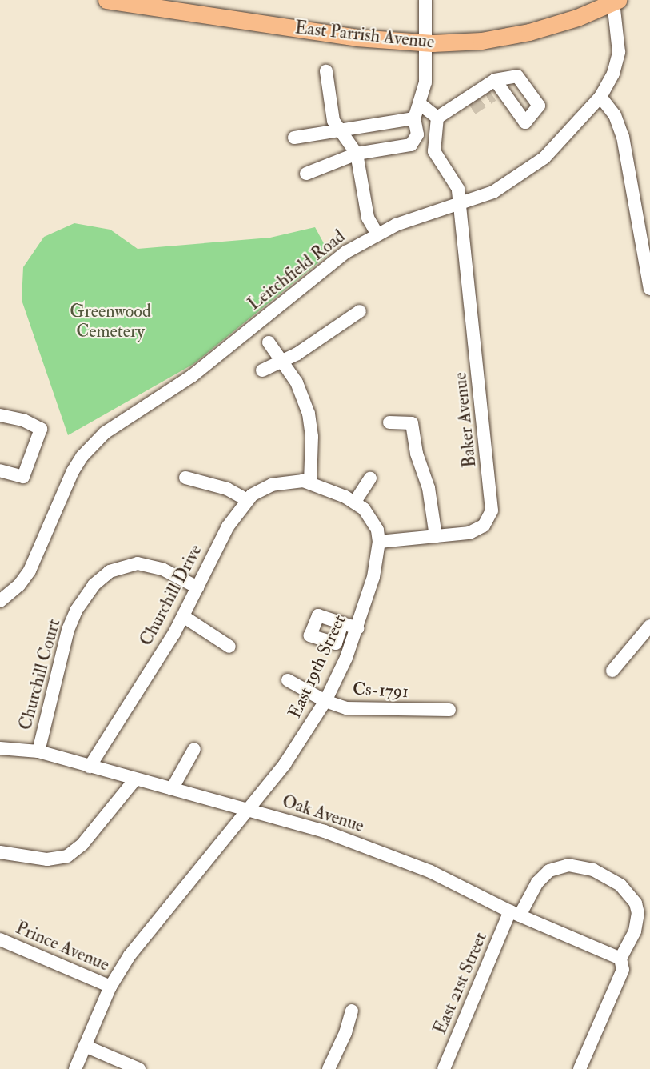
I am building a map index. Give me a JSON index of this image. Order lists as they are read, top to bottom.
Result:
{
  "streets": {
    "main road": ["East Parrish Avenue"],
    "street": [
      "Leitchfield Road",
      "Baker Avenue",
      "Churchill Drive",
      "East 19th Street",
      "Churchill Court",
      "Cs-1791",
      "Oak Avenue",
      "Prince Avenue",
      "East 21st Street"
    ]
  },
  "crossings": [
    ["East Parrish Avenue", "Leitchfield Road"],
    ["Leitchfield Road", "Baker Avenue"],
    ["Baker Avenue", "East 19th Street"],
    ["Churchill Drive", "East 19th Street"],
    ["Churchill Drive", "Churchill Court"],
    ["Churchill Drive", "Oak Avenue"],
    ["East 19th Street", "Cs-1791"],
    ["East 19th Street", "Oak Avenue"],
    ["East 19th Street", "Prince Avenue"],
    ["Churchill Court", "Oak Avenue"],
    ["Oak Avenue", "East 21st Street"]
  ],
  "parks": ["Greenwood Cemetery"]
}
